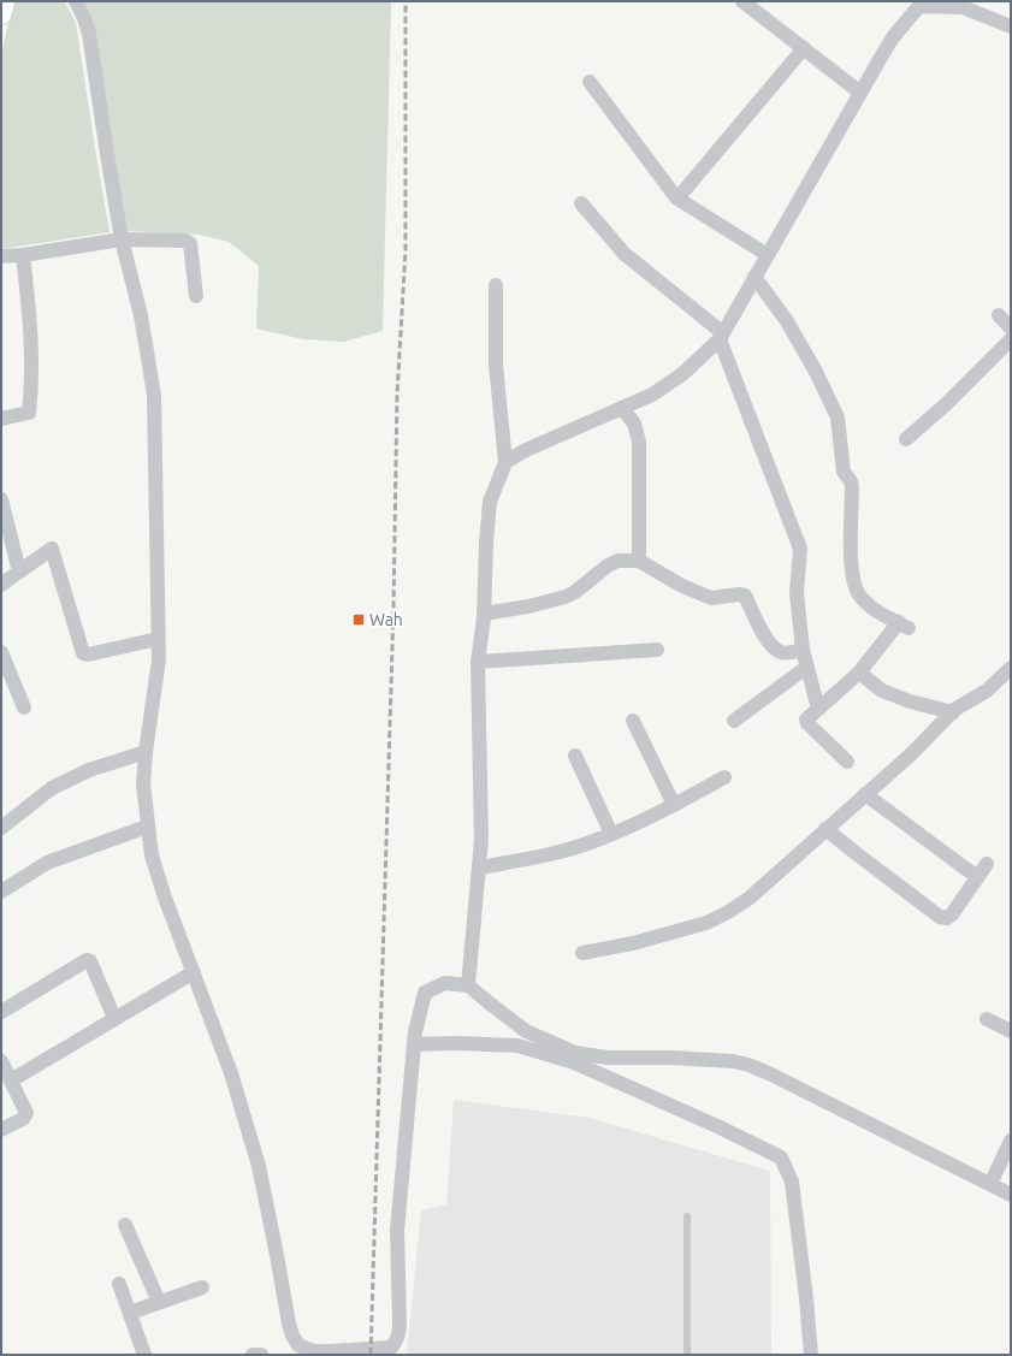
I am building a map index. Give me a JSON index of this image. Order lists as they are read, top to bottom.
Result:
{
  "places": {
    "transit": ["Wah"]
  }
}
